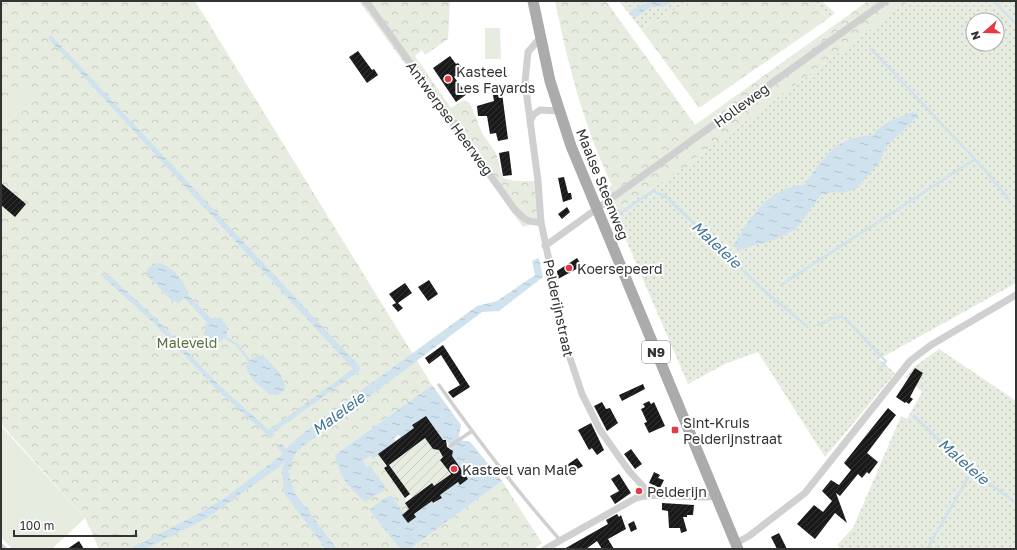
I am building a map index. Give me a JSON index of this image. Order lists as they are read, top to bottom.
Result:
{
  "streets": {
    "main road": ["Maalse Steenweg", "N9"],
    "street": ["Holleweg", "Antwerpse Heerweg", "Pelderijnstraat"]
  },
  "crossings": [
    ["Holleweg", "Maalse Steenweg"],
    ["Holleweg", "Pelderijnstraat"],
    ["Antwerpse Heerweg", "Pelderijnstraat"],
    ["Maalse Steenweg", "Pelderijnstraat"]
  ],
  "water": ["Maleleie"],
  "parks": ["Maleveld"],
  "places": {
    "other": [
      "Kasteel Les Fayards",
      "Koersepeerd",
      "Kasteel van Male",
      "Pelderijn"
    ],
    "transit": ["Sint-Kruis Pelderijnstraat"]
  },
  "scale_bar": "100 m",
  "north": "left"
}
